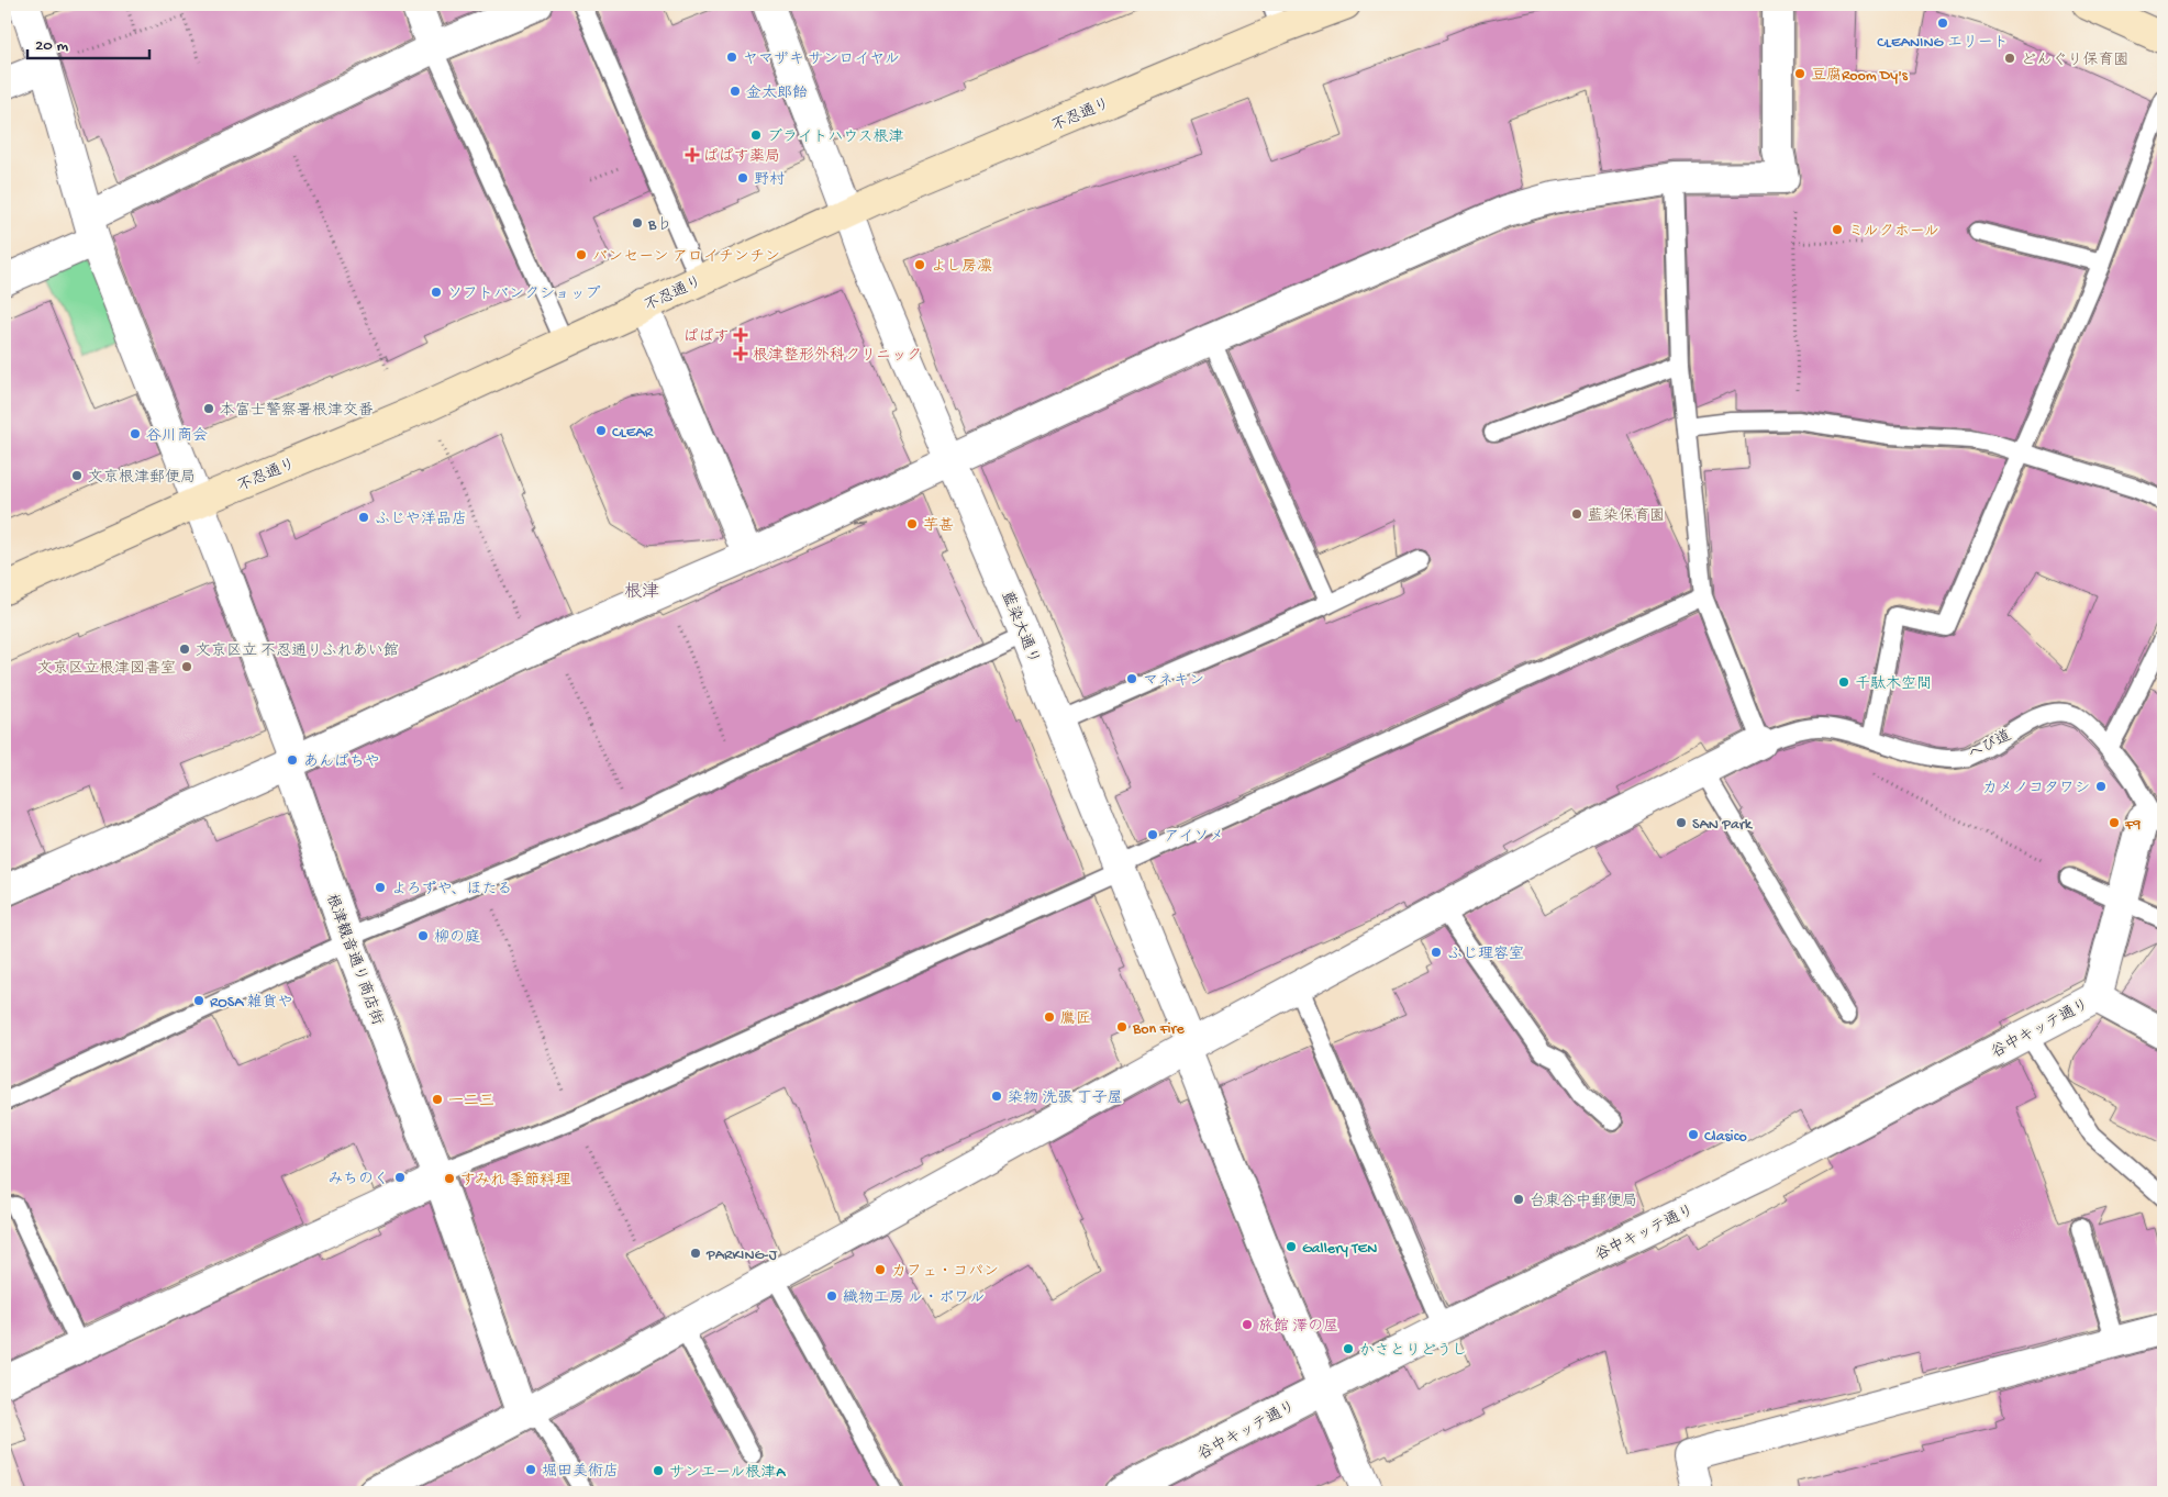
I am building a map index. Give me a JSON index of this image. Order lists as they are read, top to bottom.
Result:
{
  "streets": {
    "main road": ["不忍通り"],
    "street": ["藍染大通り", "根津観音通り商店街", "谷中キッテ通り"],
    "lane": ["へび道"]
  },
  "crossings": [
    ["不忍通り", "藍染大通り"],
    ["不忍通り", "根津観音通り商店街"],
    ["藍染大通り", "谷中キッテ通り"]
  ],
  "districts": ["根津"],
  "places": {
    "other": [
      "CLEANING エリート",
      "ヤマザキ サンロイヤル",
      "どんぐり保育園",
      "豆腐Room Dy's",
      "金太郎飴",
      "ブライトハウス根津",
      "野村",
      "B♭",
      "ミルクホール",
      "バンセーン アロイチンチン",
      "よし房凛",
      "ソフトバンクショップ",
      "本富士警察署根津交番",
      "CLEAR",
      "谷川商会",
      "文京根津郵便局",
      "藍染保育園",
      "ふじや洋品店",
      "芋甚",
      "文京区立 不忍通りふれあい館",
      "文京区立根津図書室",
      "マネキン",
      "千駄木空間",
      "あんぱちや",
      "カメノコタワシ",
      "SAN Park",
      "F9",
      "アイソメ",
      "よろずや、ほたる",
      "柳の庭",
      "ふじ理容室",
      "ROSA 雑貨や",
      "鷹匠",
      "Bon Fire",
      "染物 洗張 丁子屋",
      "一二三",
      "Clasico",
      "みちのく",
      "すみれ 季節料理",
      "台東谷中郵便局",
      "Gallery TEN",
      "PARKING-J",
      "カフェ・コパン",
      "織物工房 ル・ポワル",
      "旅館 澤の屋",
      "かさとりどうし",
      "堀田美術店",
      "サンエール根津A"
    ],
    "health": ["ぱぱす薬局", "ぱぱす", "根津整形外科クリニック"]
  },
  "scale_bar": "20 m"
}
